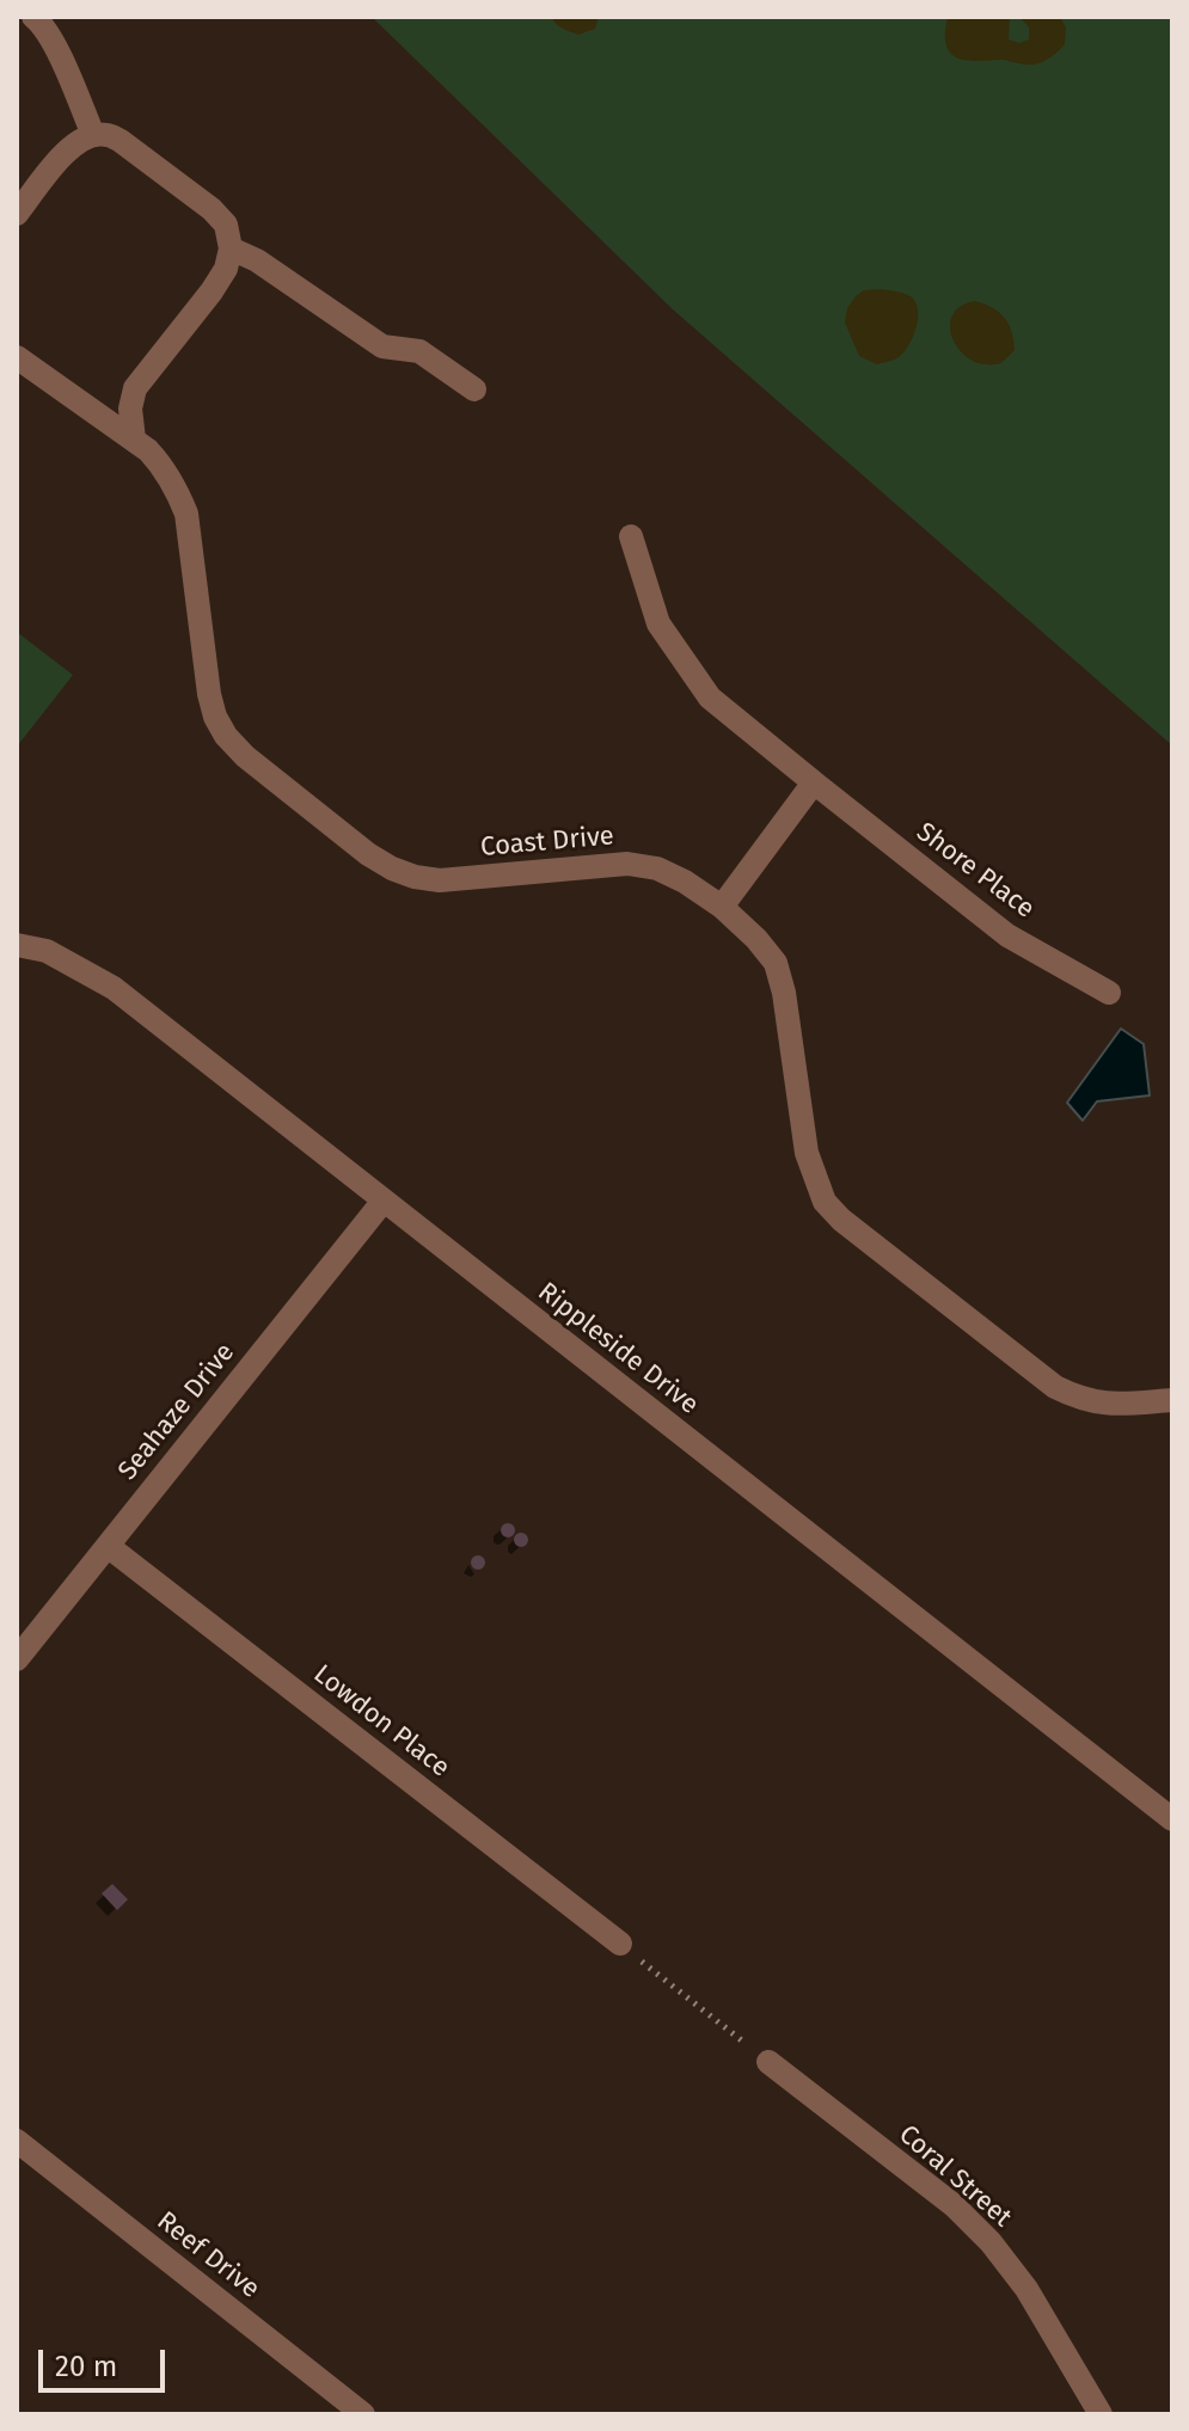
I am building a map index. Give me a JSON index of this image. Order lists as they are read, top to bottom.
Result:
{
  "streets": {
    "street": [
      "Coast Drive",
      "Shore Place",
      "Rippleside Drive",
      "Seahaze Drive",
      "Lowdon Place",
      "Coral Street",
      "Reef Drive"
    ]
  },
  "crossings": [
    ["Rippleside Drive", "Seahaze Drive"],
    ["Seahaze Drive", "Lowdon Place"]
  ],
  "scale_bar": "20 m"
}
